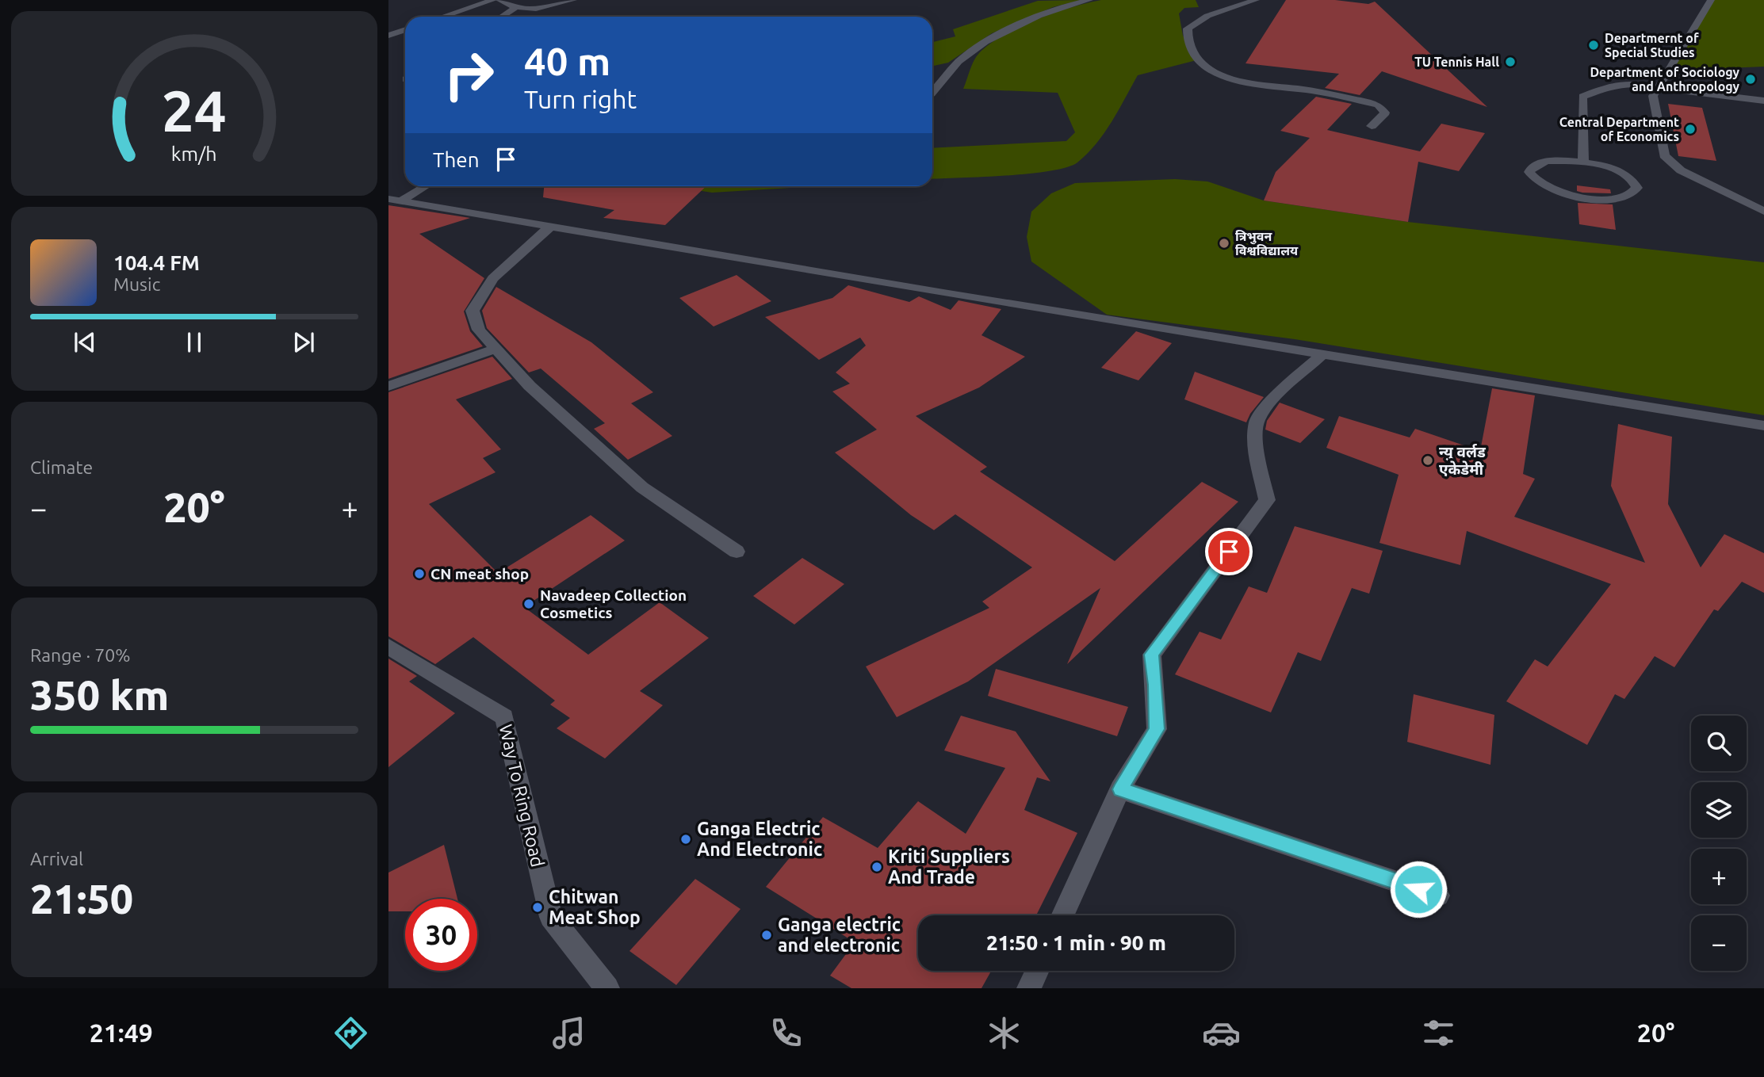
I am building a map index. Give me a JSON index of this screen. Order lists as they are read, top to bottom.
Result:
{
  "streets": {
    "street": ["Way To Ring Road"]
  },
  "places": [
    "Departmernt of Special Studies",
    "TU Tennis Hall",
    "Department of Sociology and Anthropology",
    "Central Department of Economics",
    "त्रिभुवन विश्वविद्यालय",
    "न्यु वर्लड एकेडेमी",
    "CN meat shop",
    "Navadeep Collection Cosmetics",
    "Ganga Electric And Electronic",
    "Kriti Suppliers And Trade",
    "Chitwan Meat Shop",
    "Ganga electric and electronic"
  ],
  "page": {
    "turn": ["40 m", "Turn right"],
    "then": "Then",
    "song": ["104.4 FM", "Music"],
    "tile": [
      "Climate",
      ["Range · 70%", "350 km"],
      ["Arrival", "21:50"]
    ],
    "heat": ["−", "20°", "+"],
    "map_buttons": ["+", "−"],
    "limit": "30",
    "trip": "21:50 · 1 min · 90 m",
    "tabs": ["21:49", "20°"],
    "gauge": ["24", "km/h"]
  }
}
